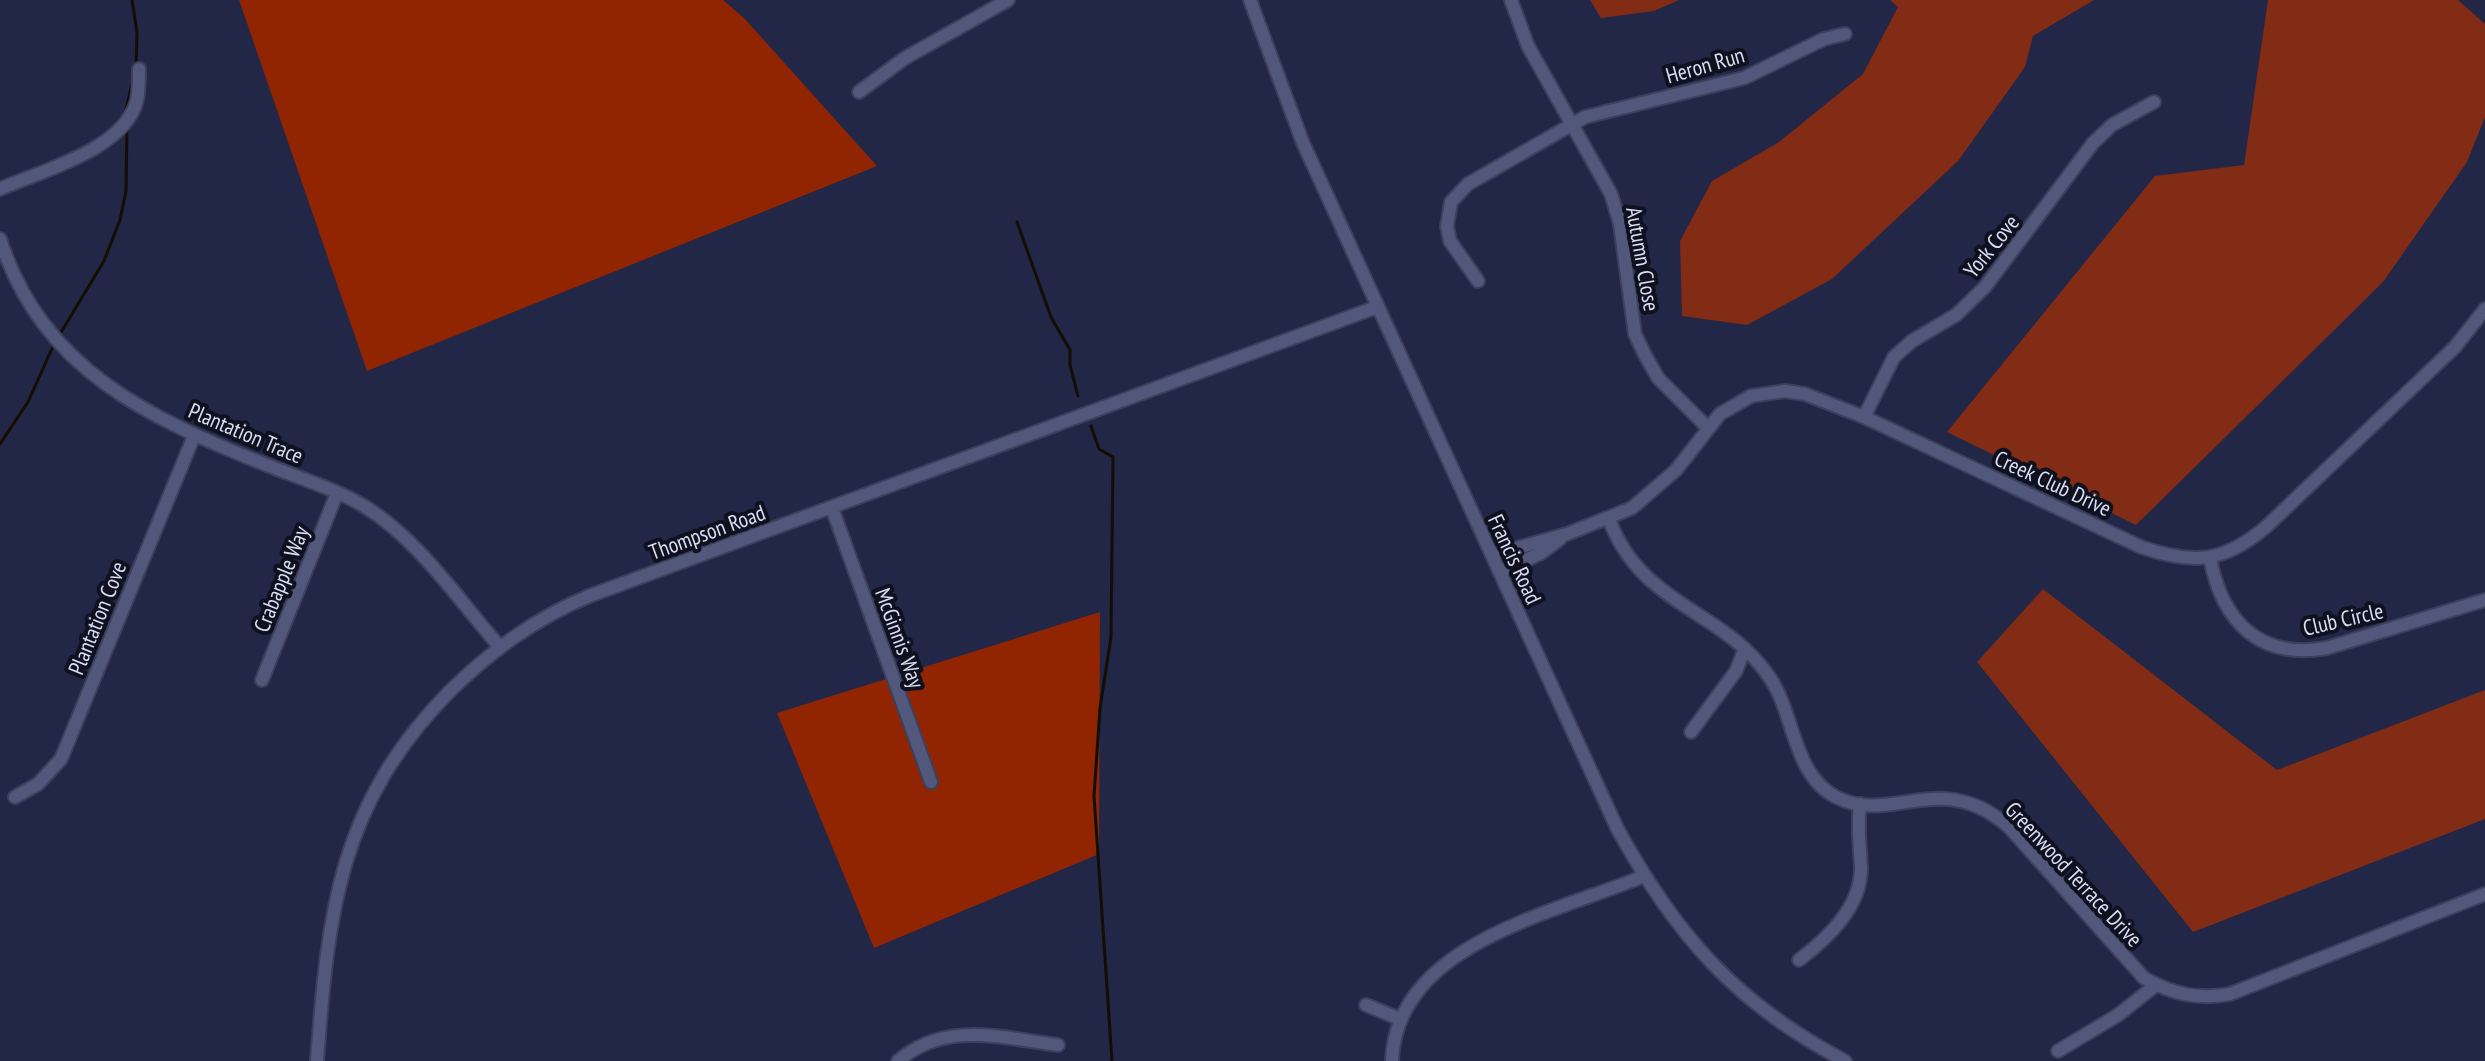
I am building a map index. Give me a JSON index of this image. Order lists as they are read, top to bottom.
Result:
{
  "streets": {
    "street": [
      "Heron Run",
      "York Cove",
      "Autumn Close",
      "Plantation Trace",
      "Creek Club Drive",
      "Thompson Road",
      "Francis Road",
      "Crabapple Way",
      "Plantation Cove",
      "Club Circle",
      "McGinnis Way",
      "Greenwood Terrace Drive"
    ]
  },
  "crossings": [
    ["Heron Run", "Autumn Close"],
    ["York Cove", "Creek Club Drive"],
    ["Autumn Close", "Creek Club Drive"],
    ["Plantation Trace", "Thompson Road"],
    ["Plantation Trace", "Crabapple Way"],
    ["Plantation Trace", "Plantation Cove"],
    ["Creek Club Drive", "Francis Road"],
    ["Creek Club Drive", "Club Circle"],
    ["Creek Club Drive", "Greenwood Terrace Drive"],
    ["Thompson Road", "Francis Road"],
    ["Thompson Road", "McGinnis Way"]
  ]
}
